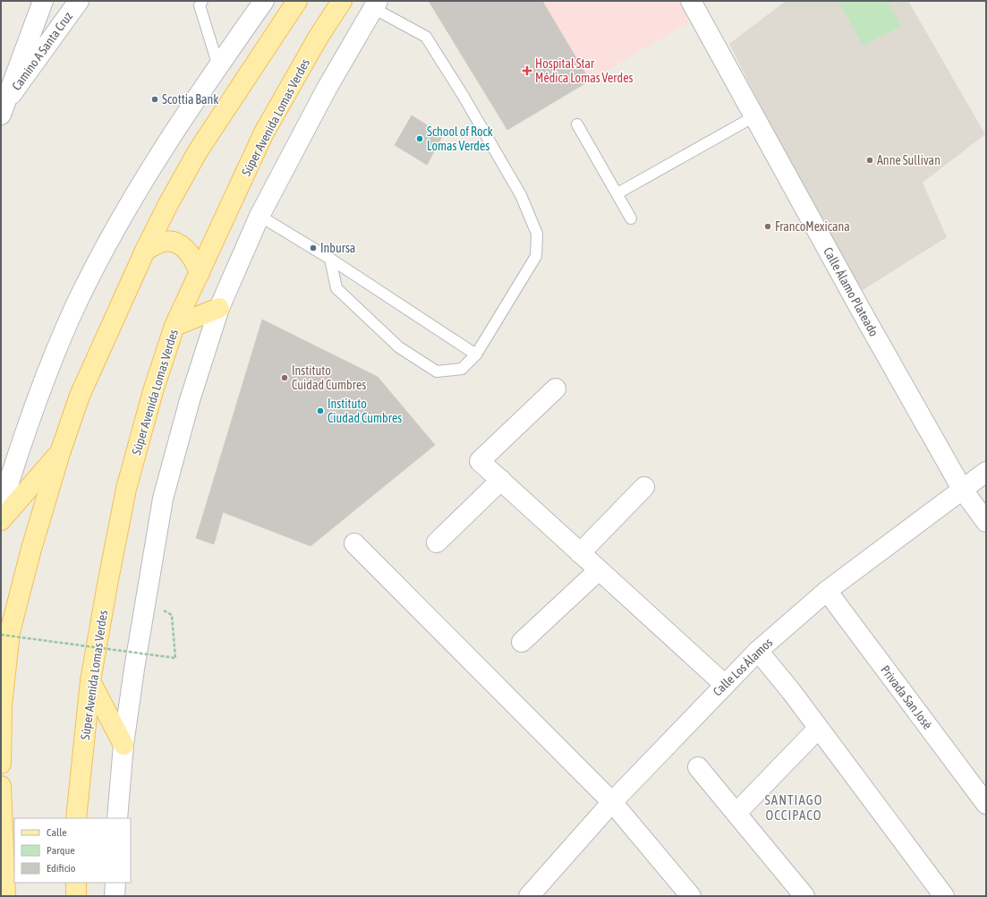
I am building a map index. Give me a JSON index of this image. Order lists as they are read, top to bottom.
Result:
{
  "streets": {
    "main road": ["Súper Avenida Lomas Verdes"],
    "street": [
      "Camino A Santa Cruz",
      "Calle Álamo Plateado",
      "Calle Los Álamos",
      "Privada San José"
    ]
  },
  "crossings": [
    ["Calle Álamo Plateado", "Calle Los Álamos"],
    ["Calle Los Álamos", "Privada San José"]
  ],
  "districts": ["SANTIAGO OCCIPACO"],
  "places": {
    "health": ["Hospital Star Médica Lomas Verdes"],
    "other": [
      "Scottia Bank",
      "School of Rock Lomas Verdes",
      "Anne Sullivan",
      "FrancoMexicana",
      "Inbursa",
      "Instituto Cuidad Cumbres",
      "Instituto Ciudad Cumbres"
    ]
  },
  "legend": ["Calle", "Parque", "Edificio"]
}
